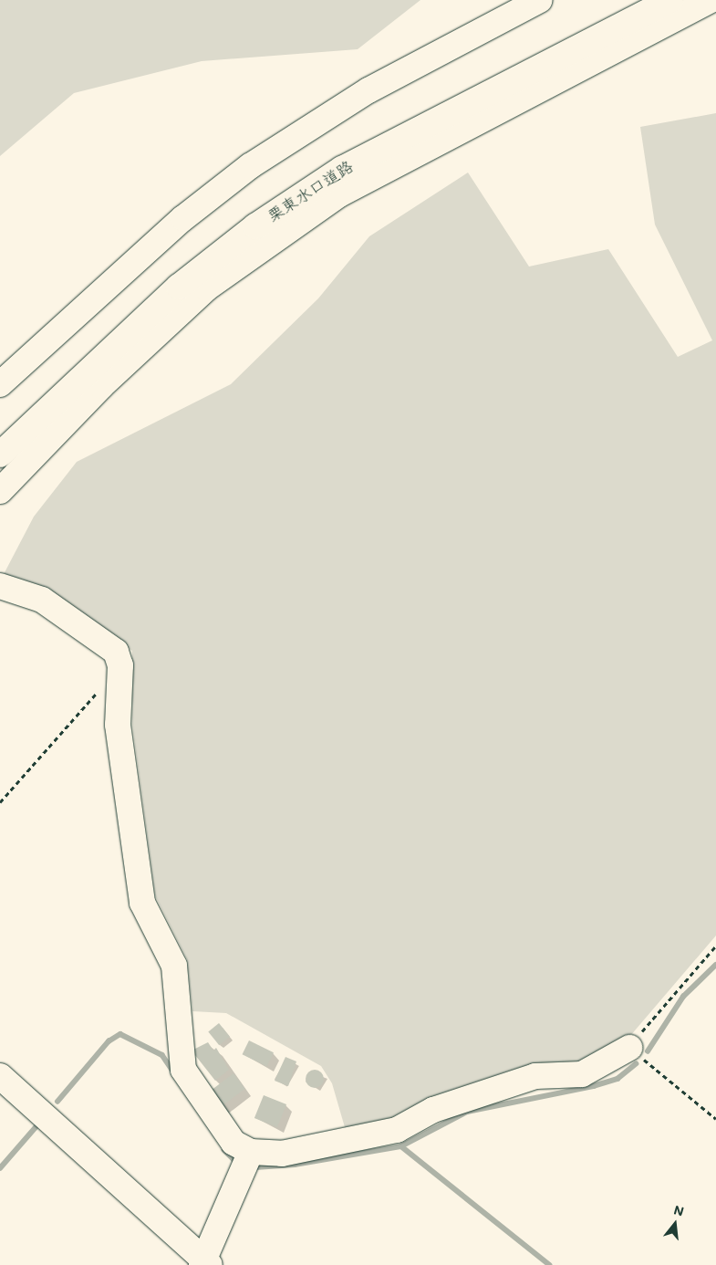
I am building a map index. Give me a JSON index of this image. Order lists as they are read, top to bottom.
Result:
{
  "streets": {
    "main road": ["栗東水口道路"]
  },
  "north": "top"
}
